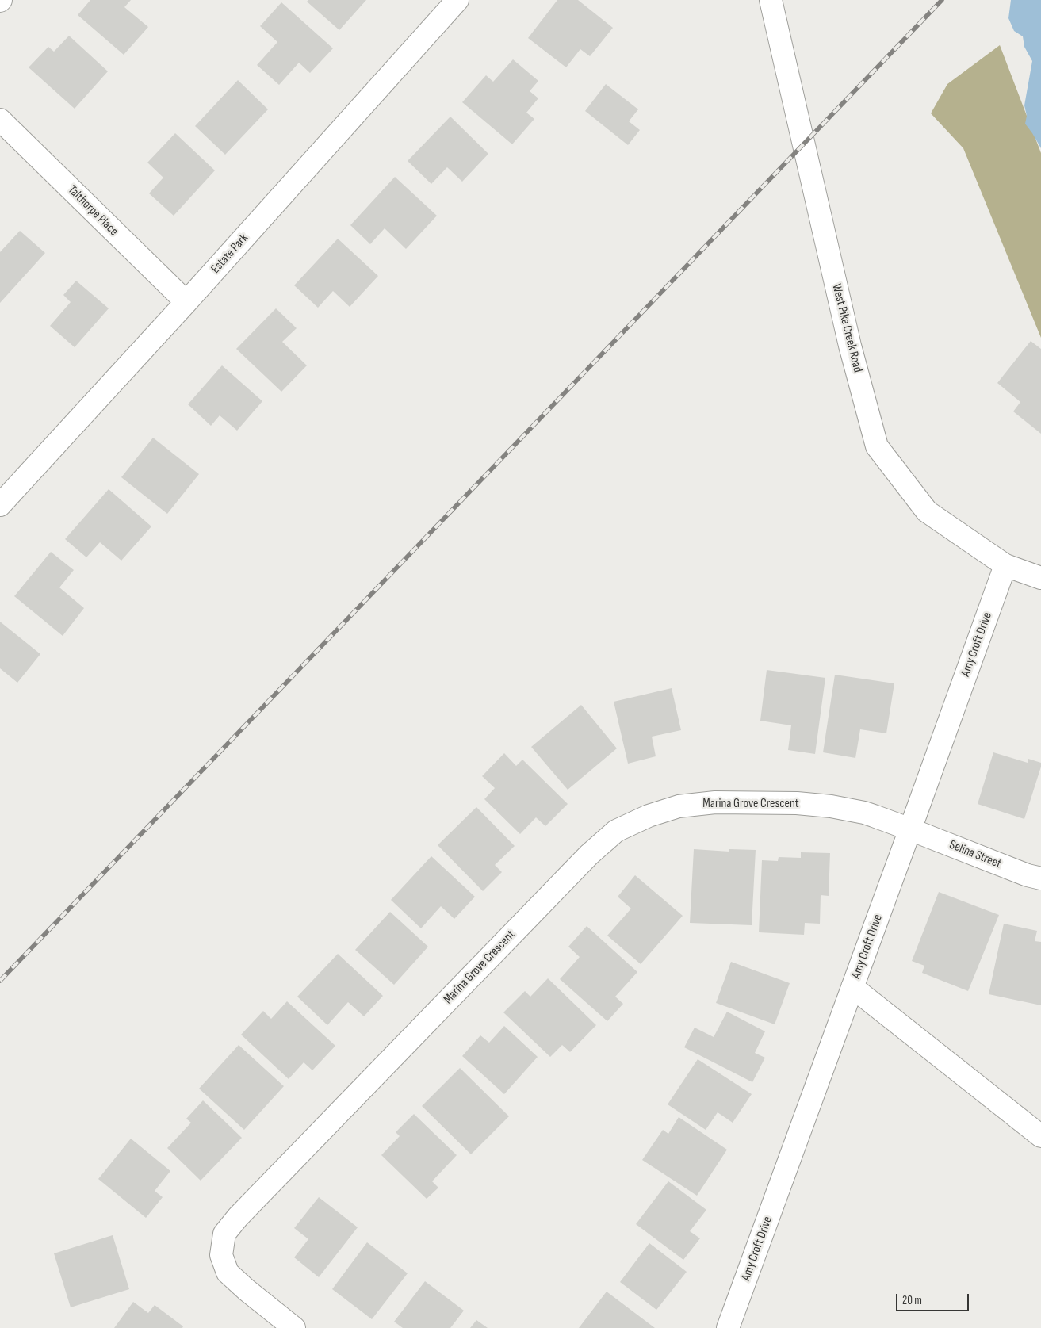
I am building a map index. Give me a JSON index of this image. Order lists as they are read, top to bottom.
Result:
{
  "streets": {
    "street": [
      "Talthorpe Place",
      "Estate Park",
      "West Pike Creek Road",
      "Amy Croft Drive",
      "Marina Grove Crescent",
      "Selina Street"
    ]
  },
  "crossings": [
    ["Talthorpe Place", "Estate Park"],
    ["West Pike Creek Road", "Amy Croft Drive"],
    ["Amy Croft Drive", "Marina Grove Crescent"],
    ["Amy Croft Drive", "Selina Street"],
    ["Marina Grove Crescent", "Selina Street"]
  ],
  "scale_bar": "20 m"
}
